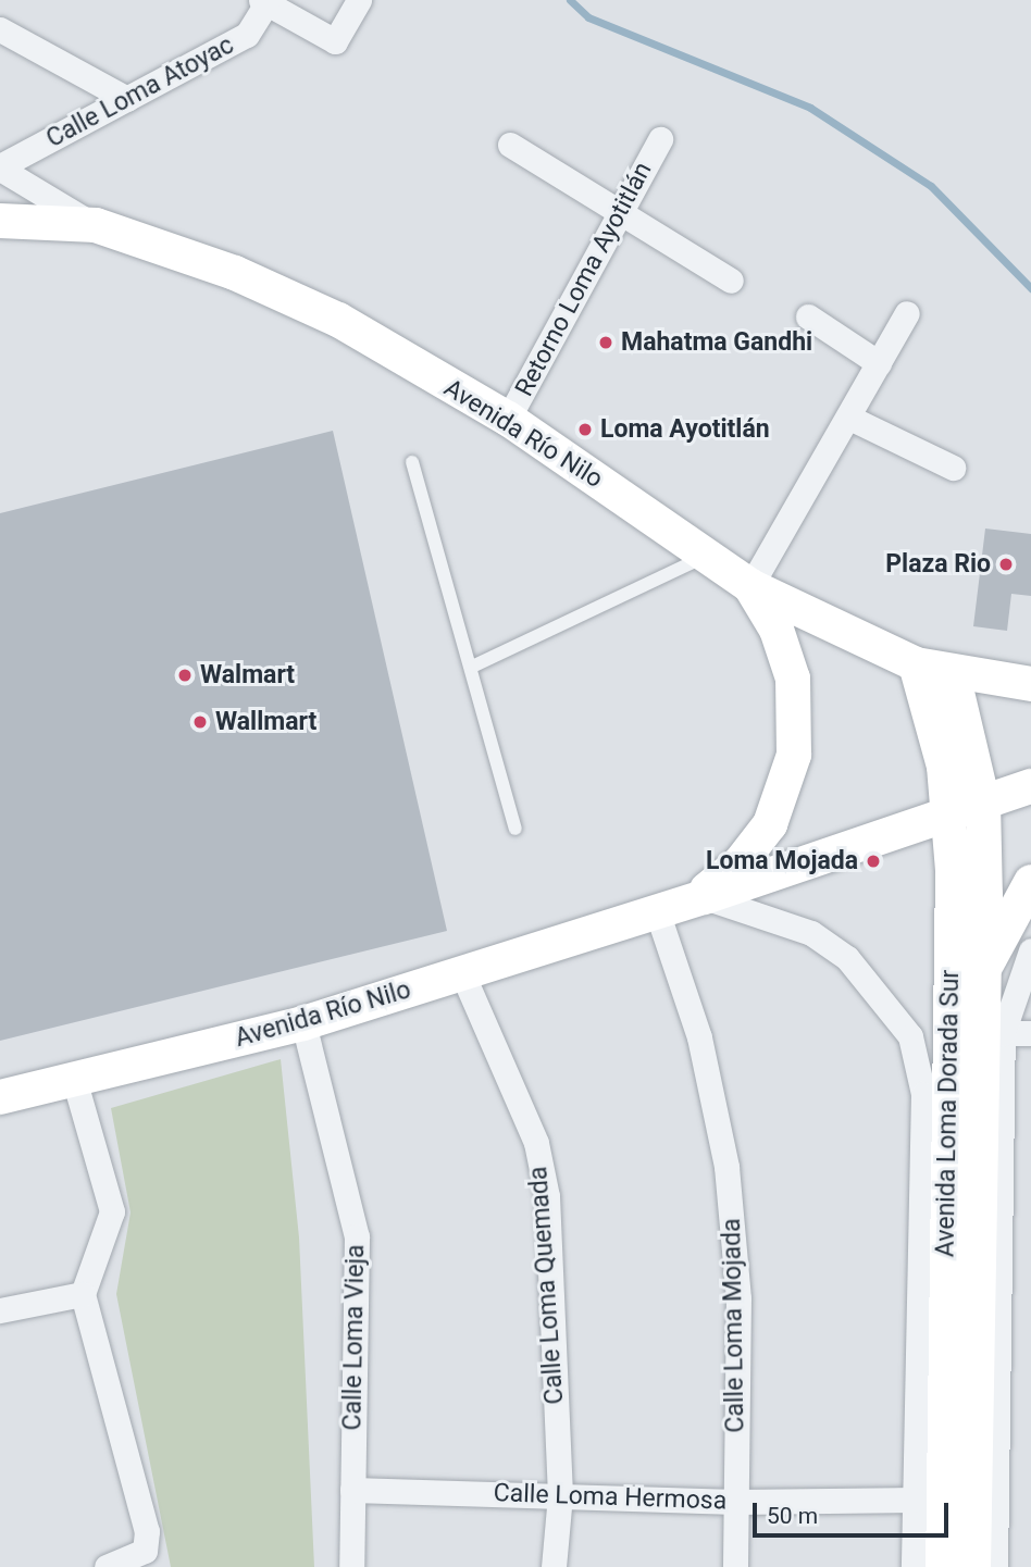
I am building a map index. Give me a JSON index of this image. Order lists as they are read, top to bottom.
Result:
{
  "streets": {
    "main road": ["Avenida Río Nilo", "Avenida Loma Dorada Sur"],
    "street": [
      "Calle Loma Atoyac",
      "Retorno Loma Ayotitlán",
      "Calle Loma Quemada",
      "Calle Loma Mojada",
      "Calle Loma Vieja",
      "Calle Loma Hermosa"
    ]
  },
  "crossings": [
    ["Retorno Loma Ayotitlán", "Avenida Río Nilo"],
    ["Avenida Río Nilo", "Avenida Loma Dorada Sur"],
    ["Avenida Río Nilo", "Calle Loma Quemada"],
    ["Avenida Río Nilo", "Calle Loma Mojada"],
    ["Avenida Río Nilo", "Calle Loma Vieja"],
    ["Avenida Loma Dorada Sur", "Calle Loma Hermosa"],
    ["Calle Loma Quemada", "Calle Loma Hermosa"],
    ["Calle Loma Mojada", "Calle Loma Hermosa"],
    ["Calle Loma Vieja", "Calle Loma Hermosa"]
  ],
  "places": [
    "Mahatma Gandhi",
    "Loma Ayotitlán",
    "Plaza Rio",
    "Walmart",
    "Wallmart",
    "Loma Mojada"
  ],
  "scale_bar": "50 m"
}
